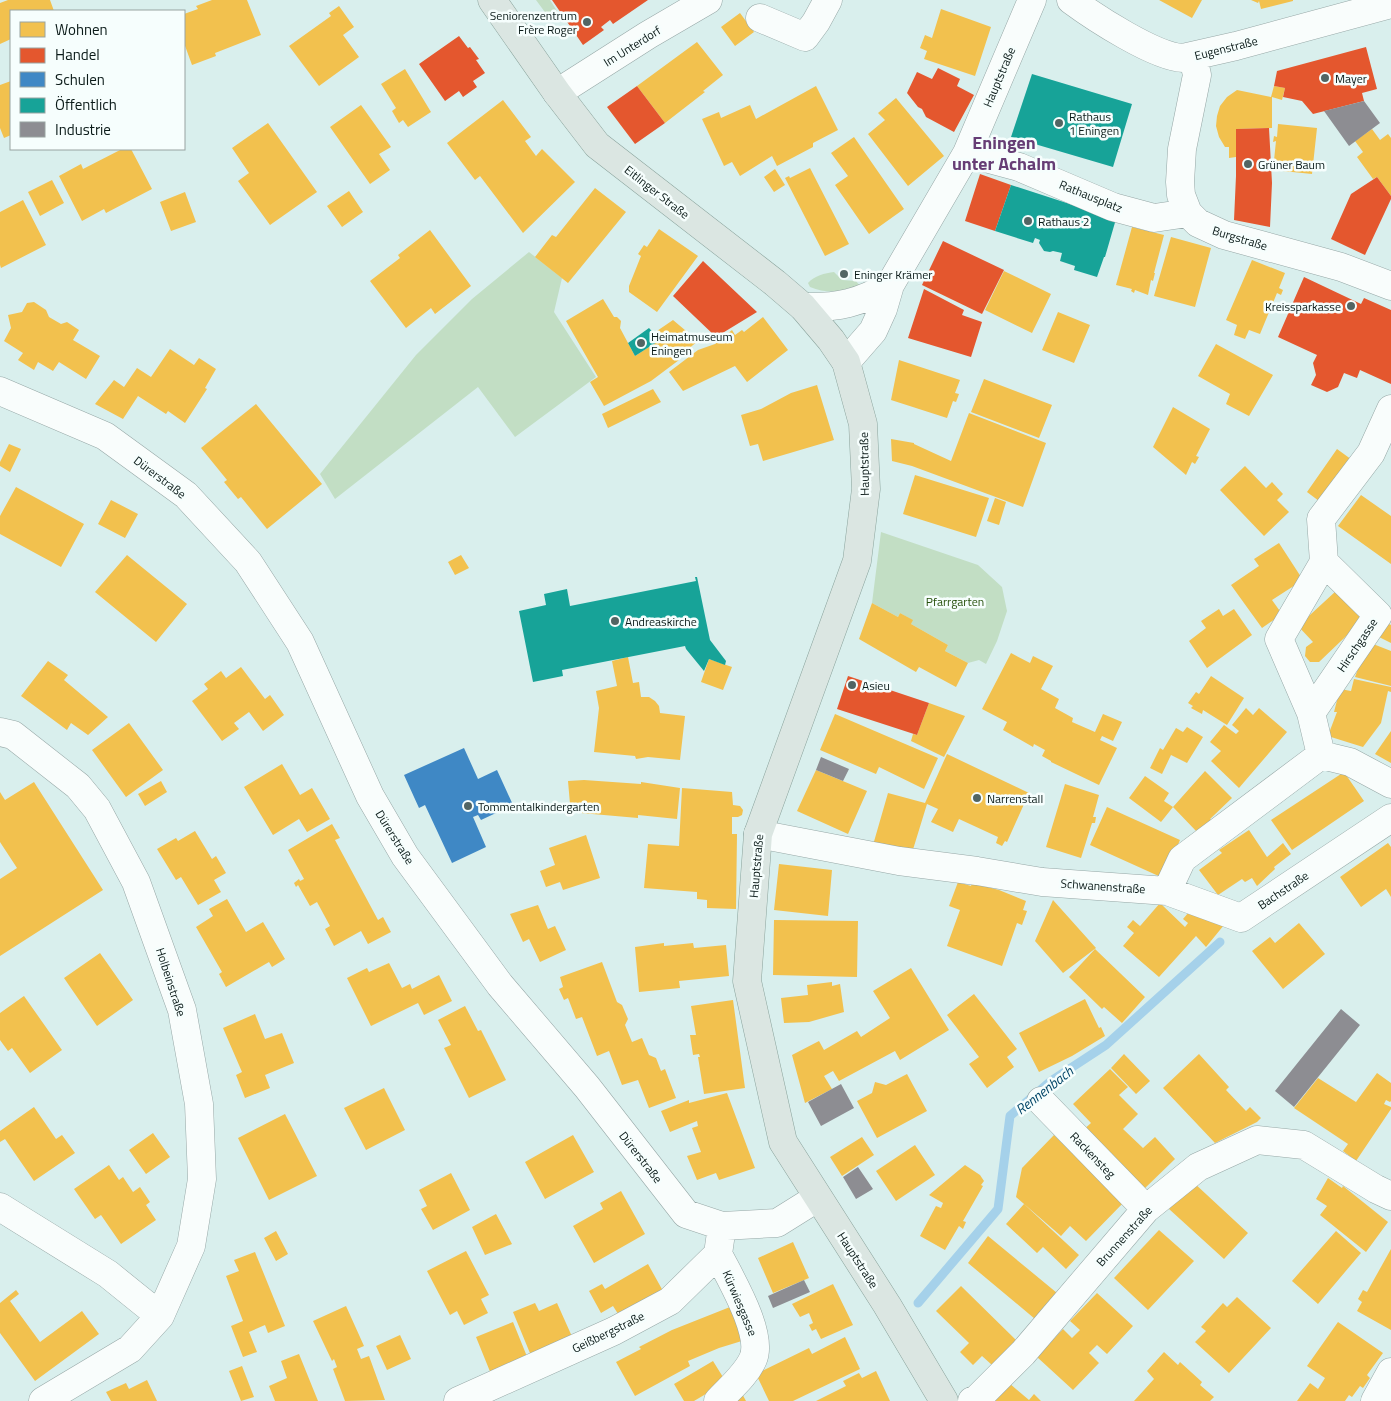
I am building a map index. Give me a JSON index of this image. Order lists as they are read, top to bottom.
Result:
{
  "streets": {
    "main road": ["Hauptstraße", "Eitlinger Straße"],
    "street": [
      "Im Unterdorf",
      "Eugenstraße",
      "Rathausplatz",
      "Burgstraße",
      "Dürerstraße",
      "Hirschgasse",
      "Schwanenstraße",
      "Bachstraße",
      "Holbeinstraße",
      "Rackensteg",
      "Brunnenstraße",
      "Kürwiesgasse",
      "Geißbergstraße"
    ]
  },
  "crossings": [
    ["Im Unterdorf", "Eitlinger Straße"],
    ["Hauptstraße", "Eitlinger Straße"],
    ["Hauptstraße", "Rathausplatz"],
    ["Hauptstraße", "Dürerstraße"],
    ["Hauptstraße", "Schwanenstraße"],
    ["Rathausplatz", "Burgstraße"],
    ["Schwanenstraße", "Bachstraße"],
    ["Rackensteg", "Brunnenstraße"],
    ["Kürwiesgasse", "Geißbergstraße"]
  ],
  "districts": ["Eningen unter Achalm"],
  "water": ["Rennenbach"],
  "parks": ["Pfarrgarten"],
  "places": [
    "Seniorenzentrum Frère Roger",
    "Mayer",
    "Rathaus 1 Eningen",
    "Grüner Baum",
    "Rathaus 2",
    "Eninger Krämer",
    "Kreissparkasse",
    "Heimatmuseum Eningen",
    "Andreaskirche",
    "Asieu",
    "Narrenstall",
    "Tommentalkindergarten"
  ],
  "legend": [
    "Wohnen",
    "Handel",
    "Schulen",
    "Öffentlich",
    "Industrie"
  ]
}
